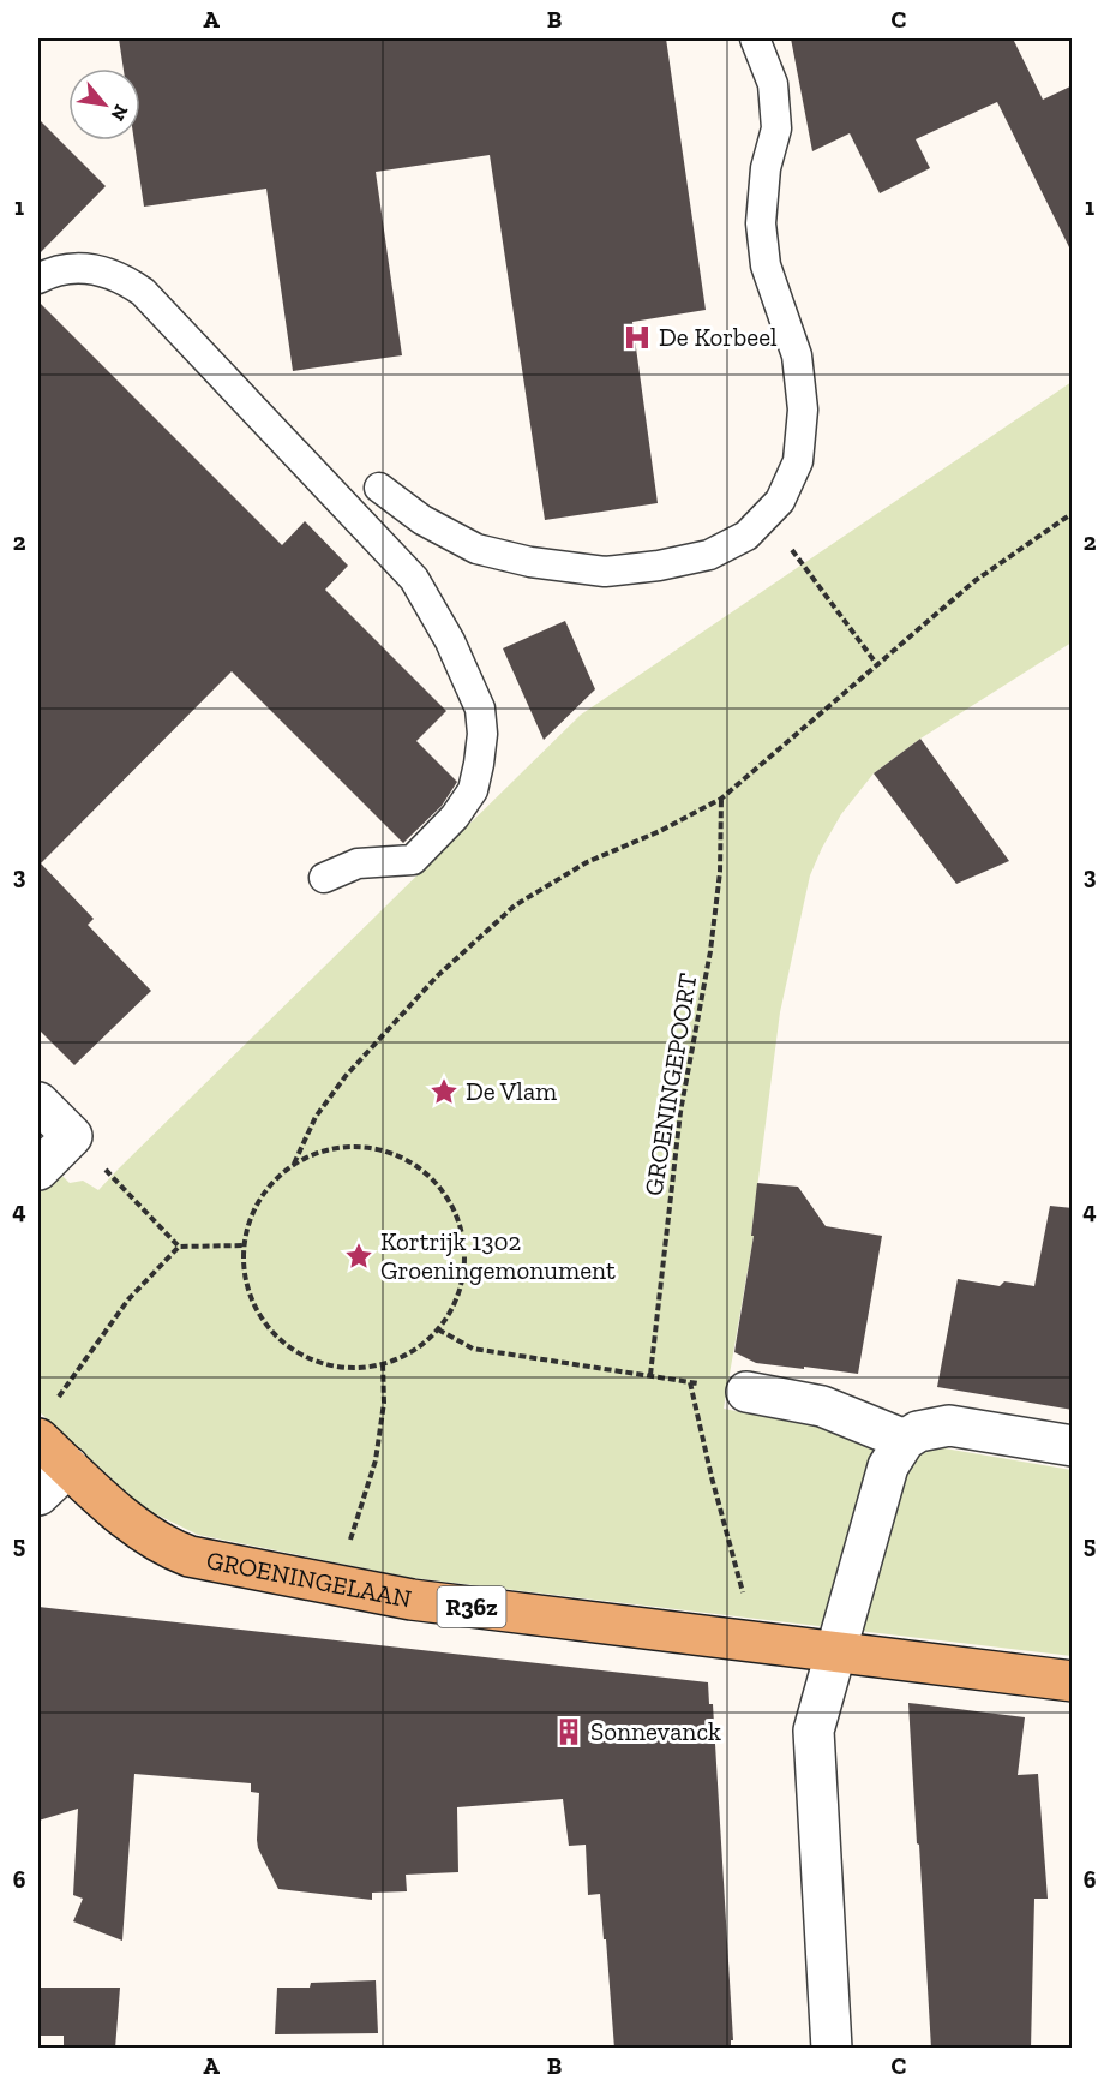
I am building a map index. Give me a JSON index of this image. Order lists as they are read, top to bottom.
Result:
{
  "streets": {
    "main road": ["GROENINGELAAN", "R36z"],
    "path": ["GROENINGEPOORT"]
  },
  "places": {
    "hospital": ["De Korbeel"],
    "place": ["De Vlam", "Kortrijk 1302 Groeningemonument"],
    "building": ["Sonnevanck"]
  },
  "north": "bottom right",
  "grid": {
    "columns": ["A", "B", "C"],
    "rows": [
      "1",
      "2",
      "3",
      "4",
      "5",
      "6"
    ]
  }
}
